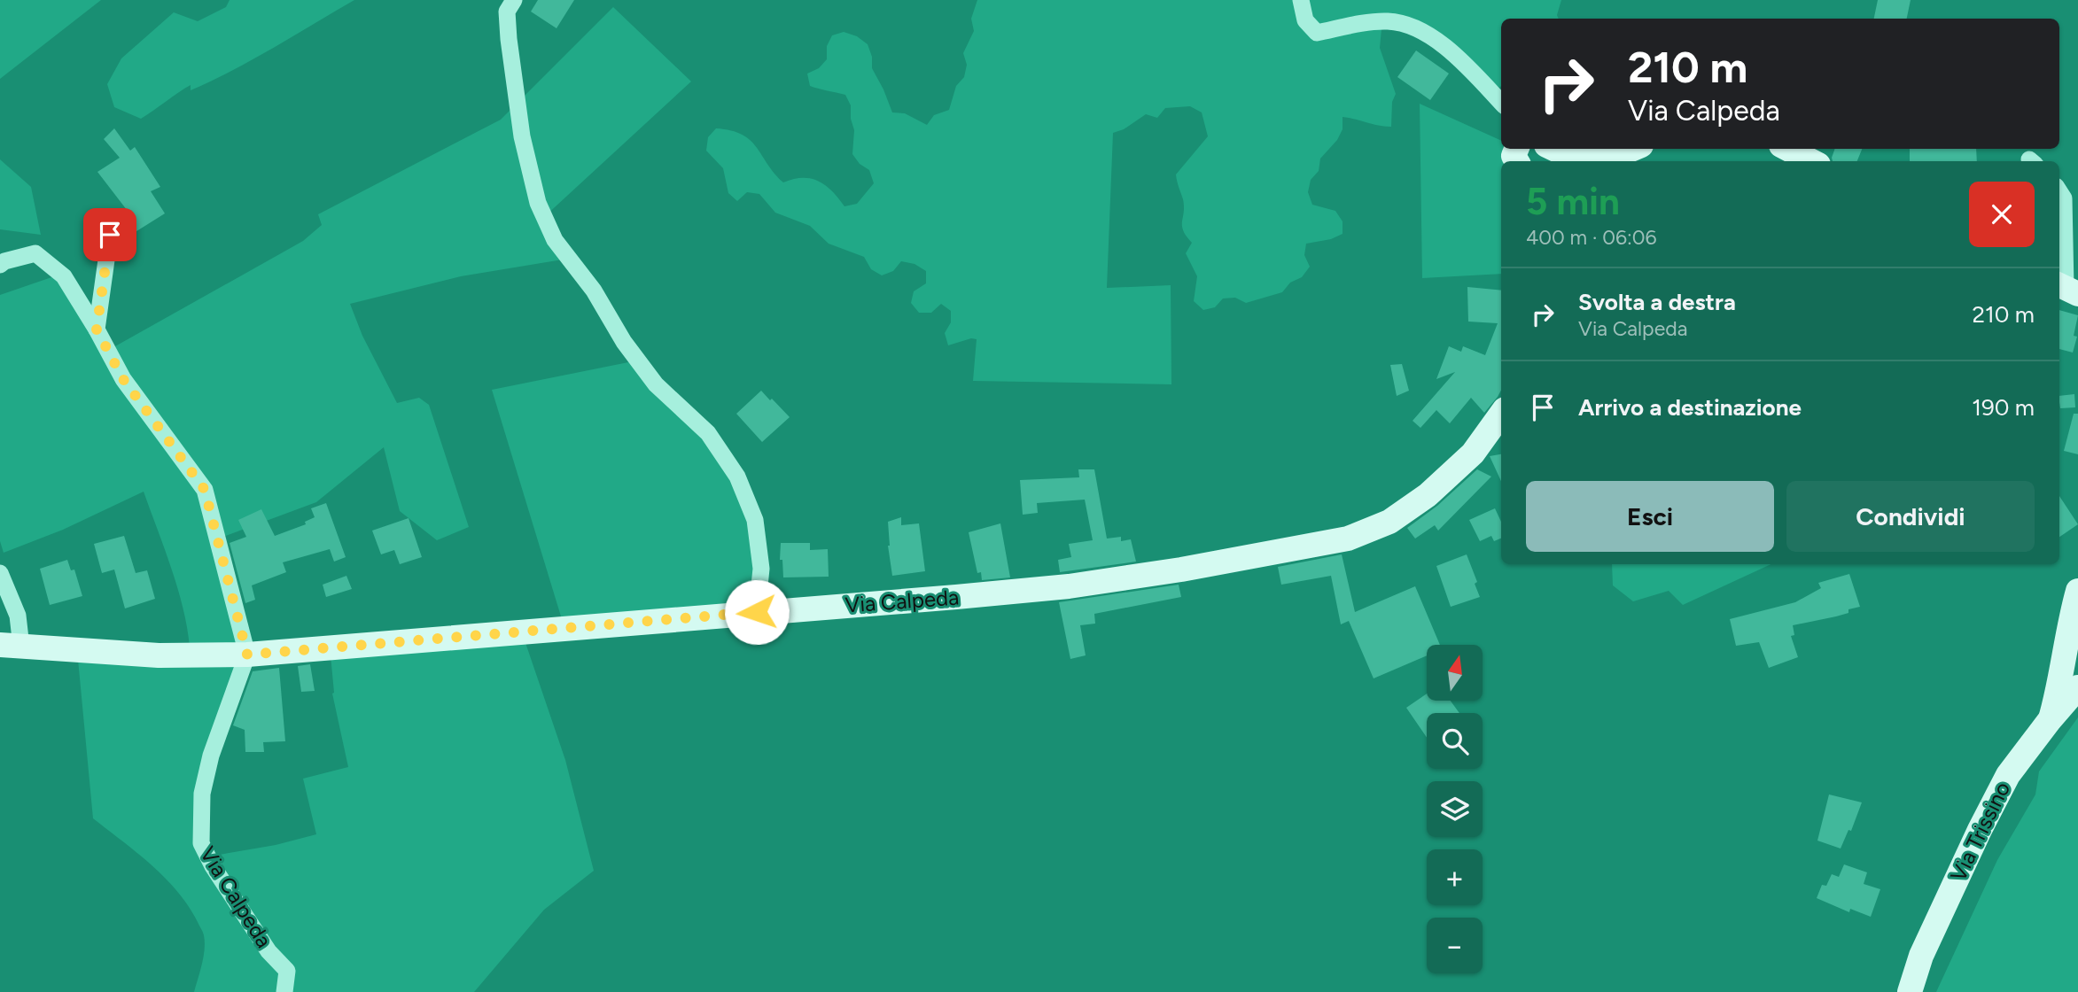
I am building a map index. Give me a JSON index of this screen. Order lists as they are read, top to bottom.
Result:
{
  "streets": {
    "street": ["Via Calpeda", "Via Trissino"]
  },
  "north": "top",
  "page": {
    "turn": ["210 m", "Via Calpeda"],
    "heading": ["5 min", "400 m · 06:06"],
    "list": [
      {
        "name": "Svolta a destra",
        "note": "Via Calpeda",
        "value": "210 m"
      },
      {
        "name": "Arrivo a destinazione",
        "value": "190 m"
      }
    ],
    "buttons": ["Esci", "Condividi"],
    "map_buttons": ["+", "−"]
  }
}
